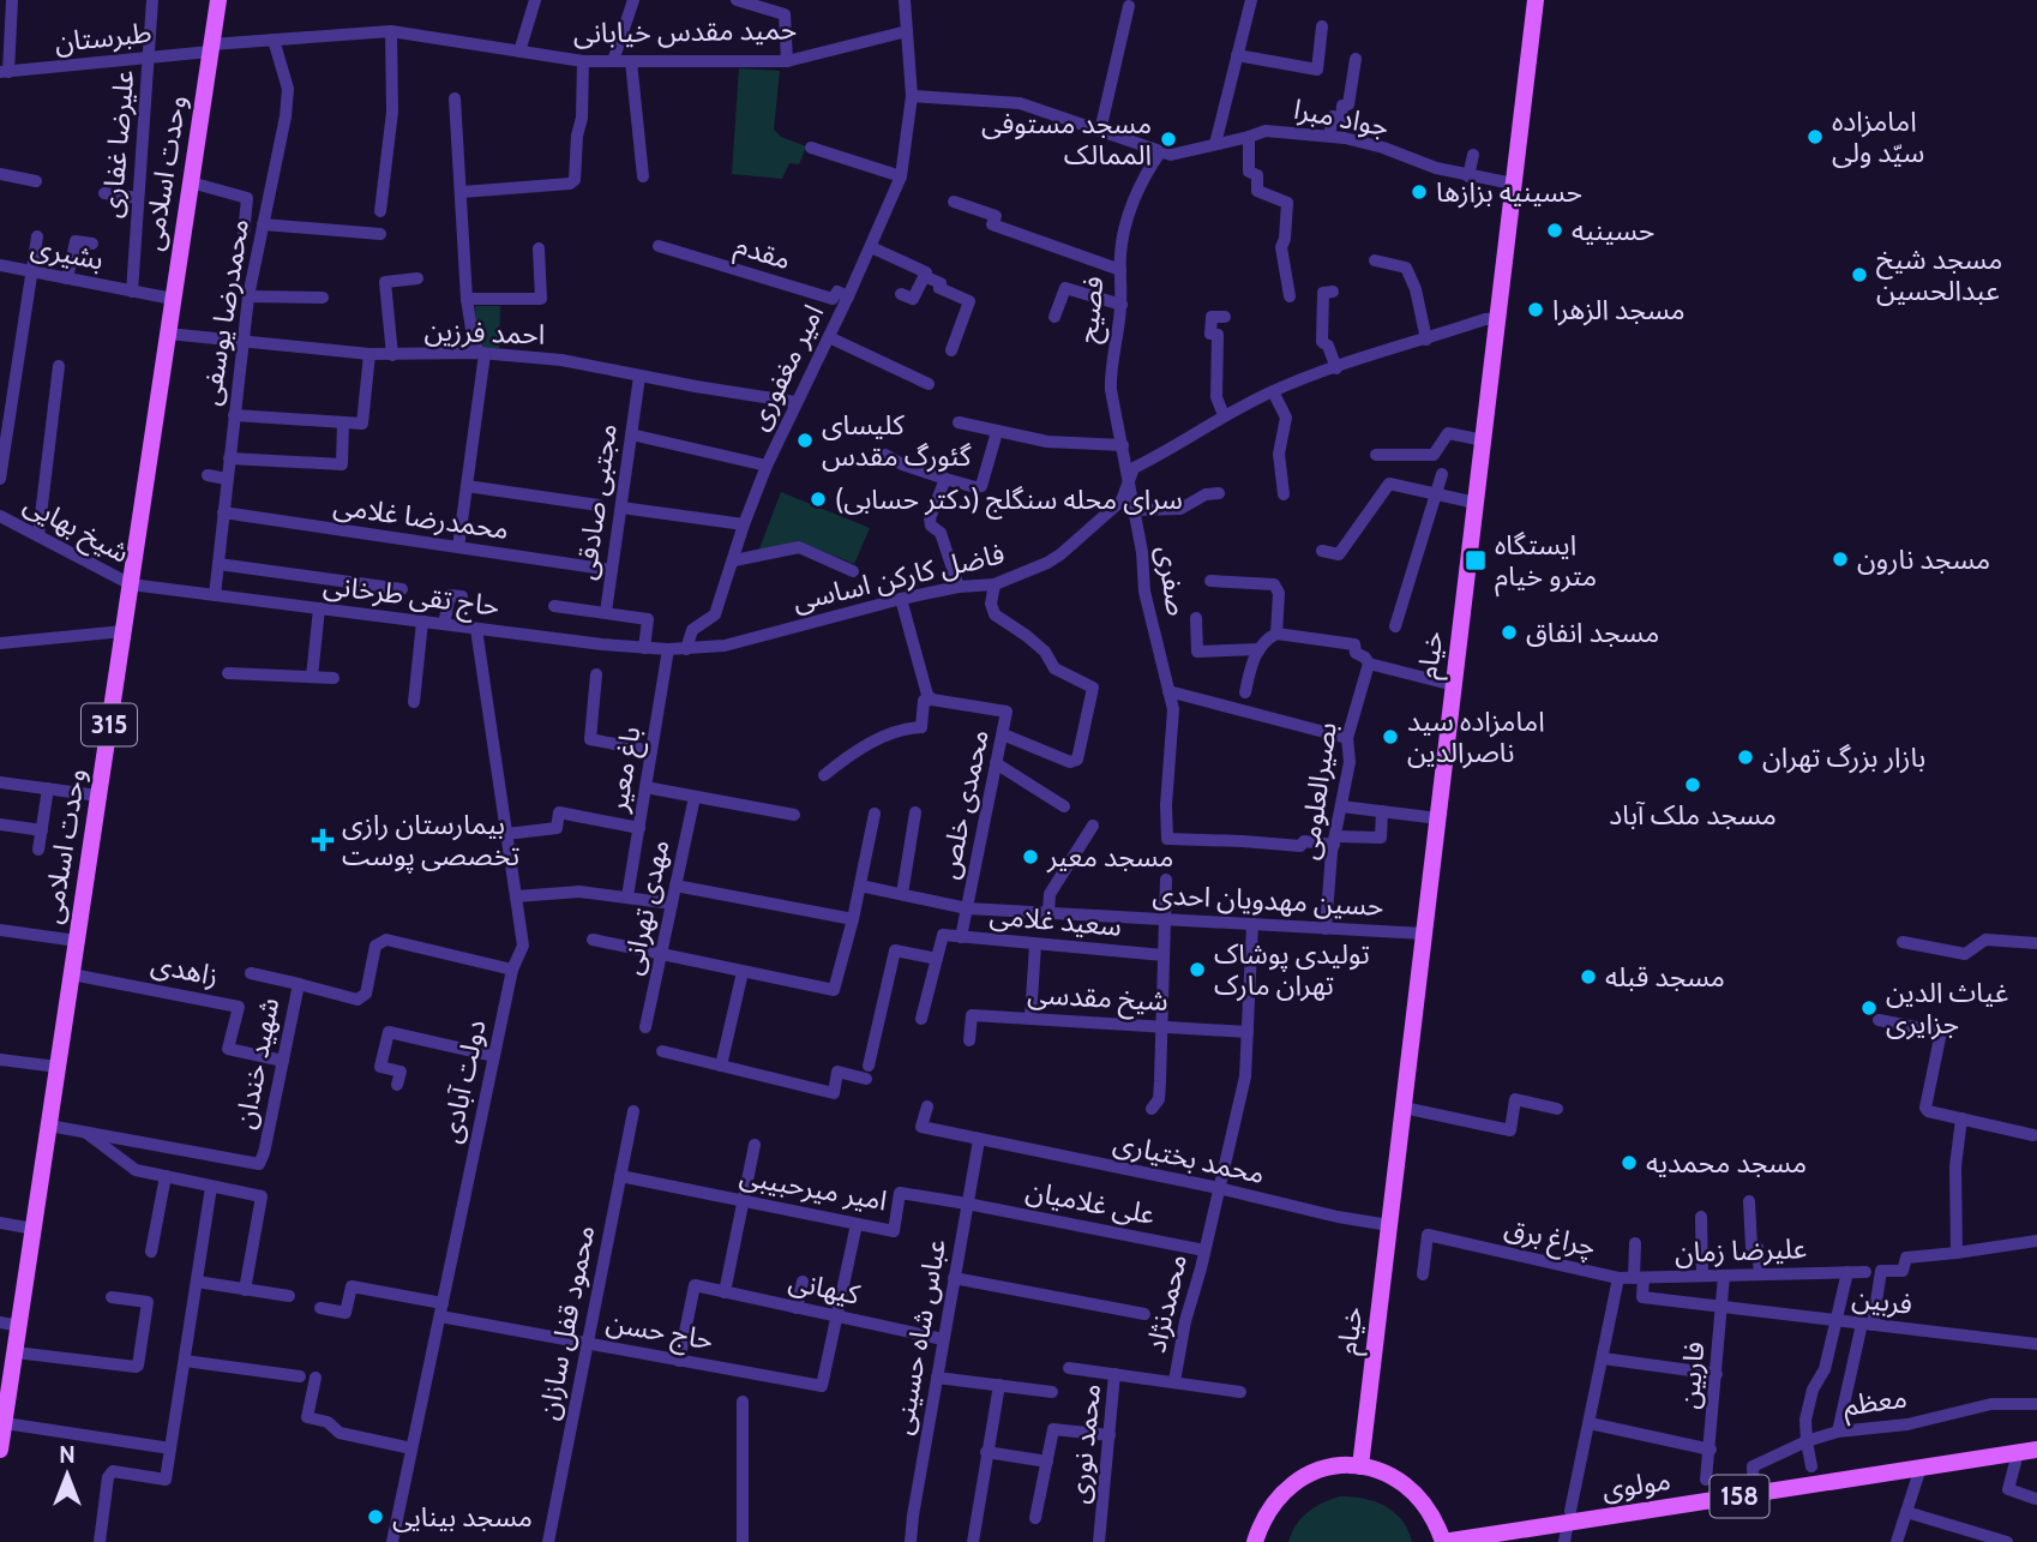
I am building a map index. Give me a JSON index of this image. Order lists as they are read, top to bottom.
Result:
{
  "streets": {
    "main road": [
      "وحدت اسلامی",
      "خیام",
      "315",
      "مولوی",
      "158"
    ],
    "street": [
      "حمید مقدس خیابانی",
      "طبرستان",
      "جواد مبرا",
      "علیرضا غفاری",
      "مقدم",
      "بشیری",
      "فصیح",
      "محمدرضا یوسفی",
      "احمد فرزین",
      "امیر مغفوری",
      "مجتبی صادقی",
      "محمدرضا غلامی",
      "شیخ بهایی",
      "فاضل کارکن اساسی",
      "صفری",
      "حاج تقی طرخانی",
      "باغ معیر",
      "بصیرالعلومی",
      "محمدی خلص",
      "حسین مهدویان احدی",
      "مهدی تهرانی",
      "سعید غلامی",
      "زاهدی",
      "شیخ مقدسی",
      "شهید خندان",
      "دولت آبادی",
      "محمد بختیاری",
      "امیر میرحبیبی",
      "علی غلامیان",
      "چراغ برق",
      "علیرضا زمان",
      "کیهانی",
      "فربین",
      "محمدنژاد",
      "محمود قفل سازان",
      "حاج حسن",
      "عباس شاه حسینی",
      "فاربین",
      "معظم",
      "محمد نوری"
    ]
  },
  "crossings": [
    ["حمید مقدس خیابانی", "طبرستان"],
    ["حمید مقدس خیابانی", "وحدت اسلامی"],
    ["حمید مقدس خیابانی", "محمدرضا یوسفی"],
    ["حمید مقدس خیابانی", "امیر مغفوری"],
    ["طبرستان", "علیرضا غفاری"],
    ["طبرستان", "وحدت اسلامی"],
    ["جواد مبرا", "فصیح"],
    ["جواد مبرا", "خیام"],
    ["علیرضا غفاری", "بشیری"],
    ["وحدت اسلامی", "بشیری"],
    ["وحدت اسلامی", "احمد فرزین"],
    ["وحدت اسلامی", "شیخ بهایی"],
    ["وحدت اسلامی", "حاج تقی طرخانی"],
    ["وحدت اسلامی", "زاهدی"],
    ["وحدت اسلامی", "شهید خندان"],
    ["مقدم", "امیر مغفوری"],
    ["فصیح", "فاضل کارکن اساسی"],
    ["فصیح", "صفری"],
    ["محمدرضا یوسفی", "احمد فرزین"],
    ["محمدرضا یوسفی", "محمدرضا غلامی"],
    ["محمدرضا یوسفی", "حاج تقی طرخانی"],
    ["احمد فرزین", "امیر مغفوری"],
    ["احمد فرزین", "مجتبی صادقی"],
    ["امیر مغفوری", "فاضل کارکن اساسی"],
    ["امیر مغفوری", "حاج تقی طرخانی"],
    ["مجتبی صادقی", "محمدرضا غلامی"],
    ["مجتبی صادقی", "حاج تقی طرخانی"],
    ["شیخ بهایی", "حاج تقی طرخانی"],
    ["فاضل کارکن اساسی", "صفری"],
    ["فاضل کارکن اساسی", "حاج تقی طرخانی"],
    ["فاضل کارکن اساسی", "خیام"],
    ["فاضل کارکن اساسی", "محمدی خلص"],
    ["صفری", "بصیرالعلومی"],
    ["حاج تقی طرخانی", "باغ معیر"],
    ["حاج تقی طرخانی", "دولت آبادی"],
    ["خیام", "حسین مهدویان احدی"],
    ["خیام", "محمد بختیاری"],
    ["بصیرالعلومی", "حسین مهدویان احدی"],
    ["محمدی خلص", "حسین مهدویان احدی"],
    ["محمدی خلص", "سعید غلامی"],
    ["حسین مهدویان احدی", "محمدنژاد"],
    ["زاهدی", "شهید خندان"],
    ["شیخ مقدسی", "محمدنژاد"],
    ["شهید خندان", "دولت آبادی"],
    ["دولت آبادی", "حاج حسن"],
    ["محمد بختیاری", "محمدنژاد"],
    ["محمد بختیاری", "عباس شاه حسینی"],
    ["امیر میرحبیبی", "علی غلامیان"],
    ["امیر میرحبیبی", "محمود قفل سازان"],
    ["امیر میرحبیبی", "عباس شاه حسینی"],
    ["علی غلامیان", "محمدنژاد"],
    ["علی غلامیان", "عباس شاه حسینی"],
    ["چراغ برق", "علیرضا زمان"],
    ["چراغ برق", "مولوی"],
    ["علیرضا زمان", "فربین"],
    ["علیرضا زمان", "فاربین"],
    ["کیهانی", "حاج حسن"],
    ["کیهانی", "عباس شاه حسینی"],
    ["فربین", "فاربین"],
    ["محمدنژاد", "محمد نوری"],
    ["محمود قفل سازان", "حاج حسن"],
    ["معظم", "مولوی"]
  ],
  "places": {
    "other": [
      "امامزاده سیّد ولی",
      "مسجد مستوفی الممالک",
      "حسینیه بزازها",
      "حسینیه",
      "مسجد شیخ عبدالحسین",
      "مسجد الزهرا",
      "کلیسای گئورگ مقدس",
      "سرای محله سنگلج (دکتر حسابی)",
      "مسجد نارون",
      "مسجد انفاق",
      "امامزاده سید ناصرالدین",
      "بازار بزرگ تهران",
      "مسجد ملک آباد",
      "مسجد معیر",
      "تولیدی پوشاک تهران مارک",
      "مسجد قبله",
      "غیاث الدین جزایری",
      "مسجد محمدیه",
      "مسجد بینایی"
    ],
    "transit": ["ایستگاه مترو خیام"],
    "health": ["بیمارستان رازی تخصصی پوست"]
  },
  "north": "top"
}
